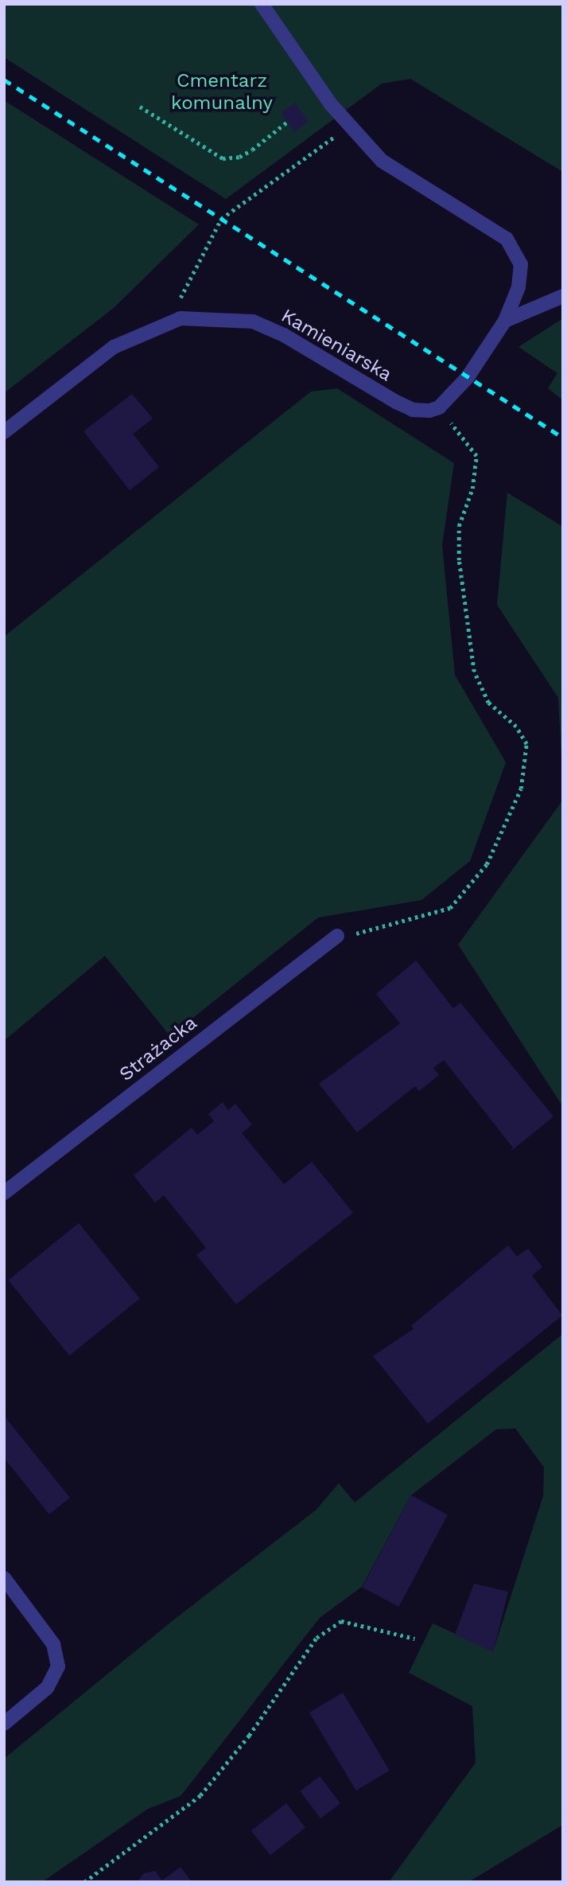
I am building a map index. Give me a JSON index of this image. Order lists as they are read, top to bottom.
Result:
{
  "streets": {
    "street": ["Kamieniarska", "Strażacka"]
  },
  "parks": ["Cmentarz komunalny"]
}
